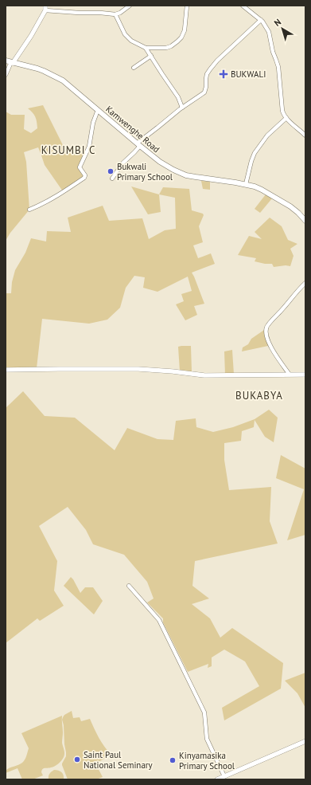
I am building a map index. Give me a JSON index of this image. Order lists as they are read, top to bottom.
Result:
{
  "streets": {
    "main road": ["Kamwenghe Road"]
  },
  "districts": ["KISUMBI C", "BUKABYA"],
  "places": {
    "health": ["BUKWALI"],
    "other": ["Bukwali Primary School", "Saint Paul National Seminary", "Kinyamasika Primary School"]
  },
  "north": "top left"
}
